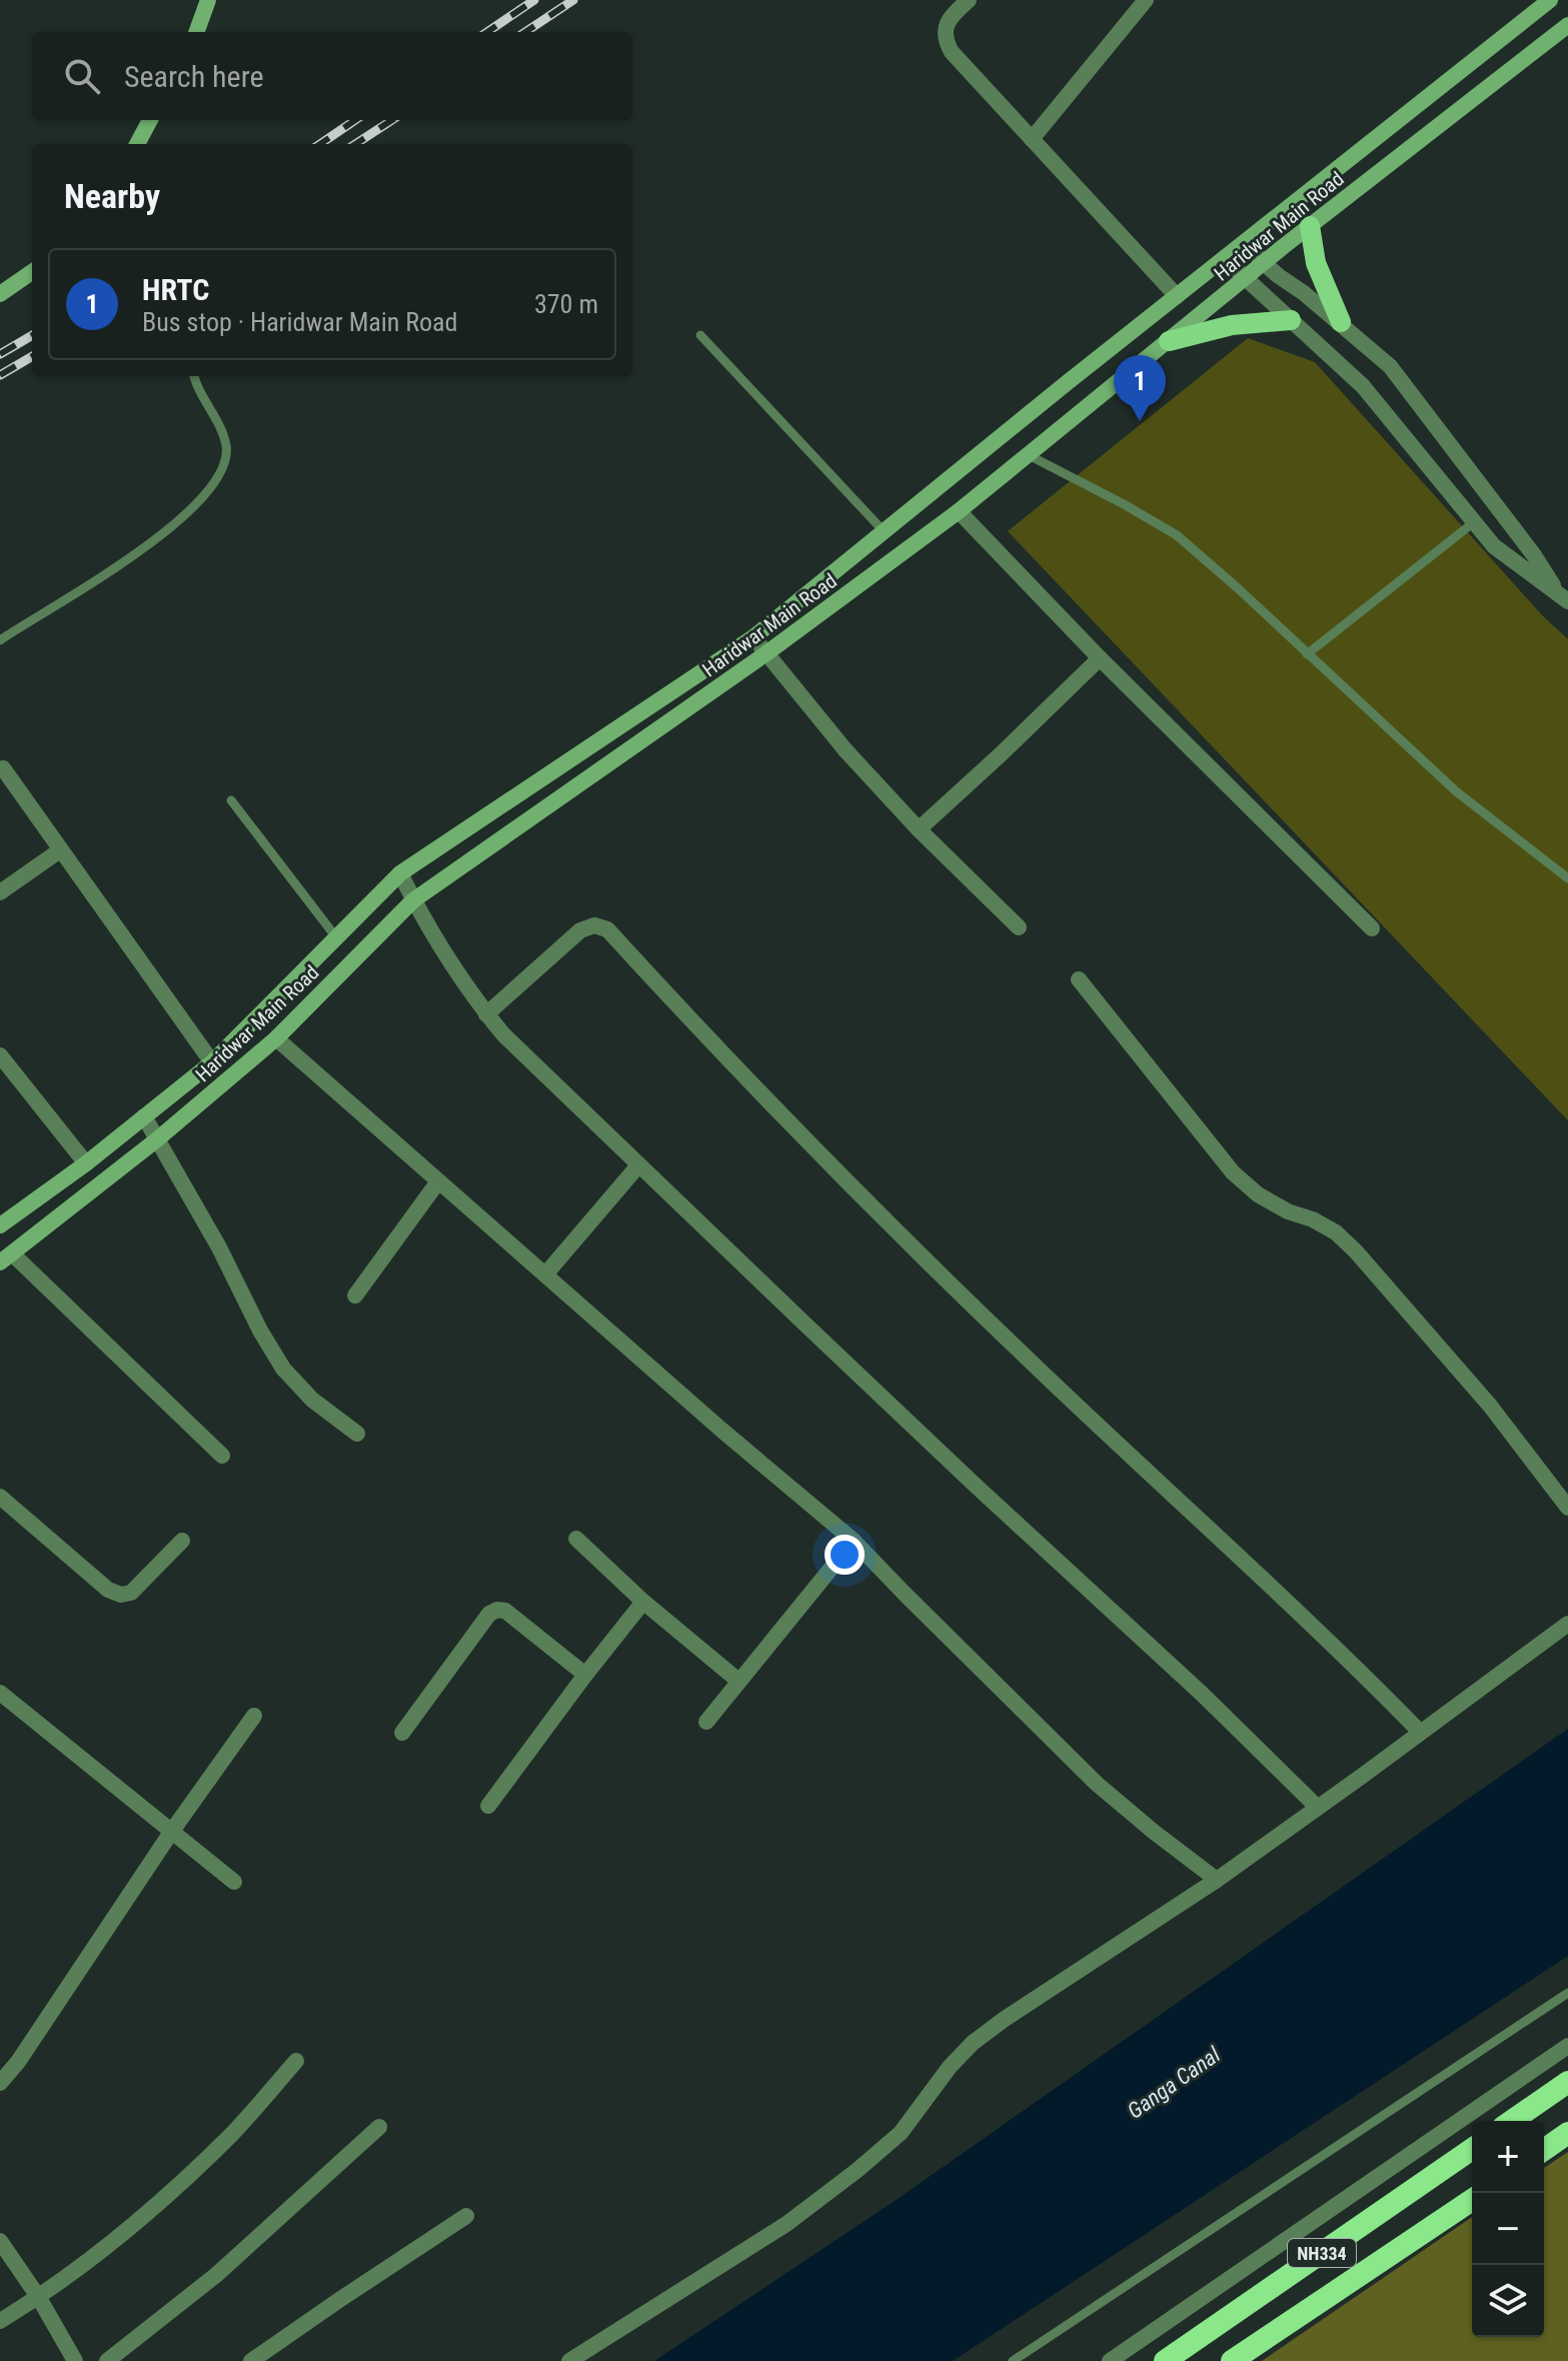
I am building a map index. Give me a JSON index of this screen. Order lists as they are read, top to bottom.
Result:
{
  "streets": {
    "highway": ["NH334"],
    "main road": ["Haridwar Main Road"]
  },
  "water": ["Ganga Canal"],
  "page": {
    "search": "Search here",
    "heading": "Nearby",
    "list": [
      {
        "mark": "1",
        "name": "HRTC",
        "note": "Bus stop · Haridwar Main Road",
        "value": "370 m"
      }
    ],
    "pins": "1",
    "map_buttons": ["+", "−"]
  }
}
